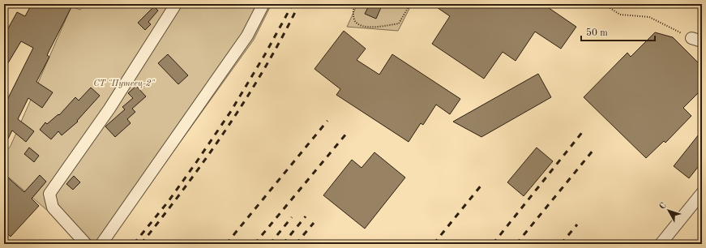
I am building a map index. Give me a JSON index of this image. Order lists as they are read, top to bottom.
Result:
{
  "parks": ["СТ \"Путеец-2\""],
  "scale_bar": "50 m",
  "north": "top left"
}
